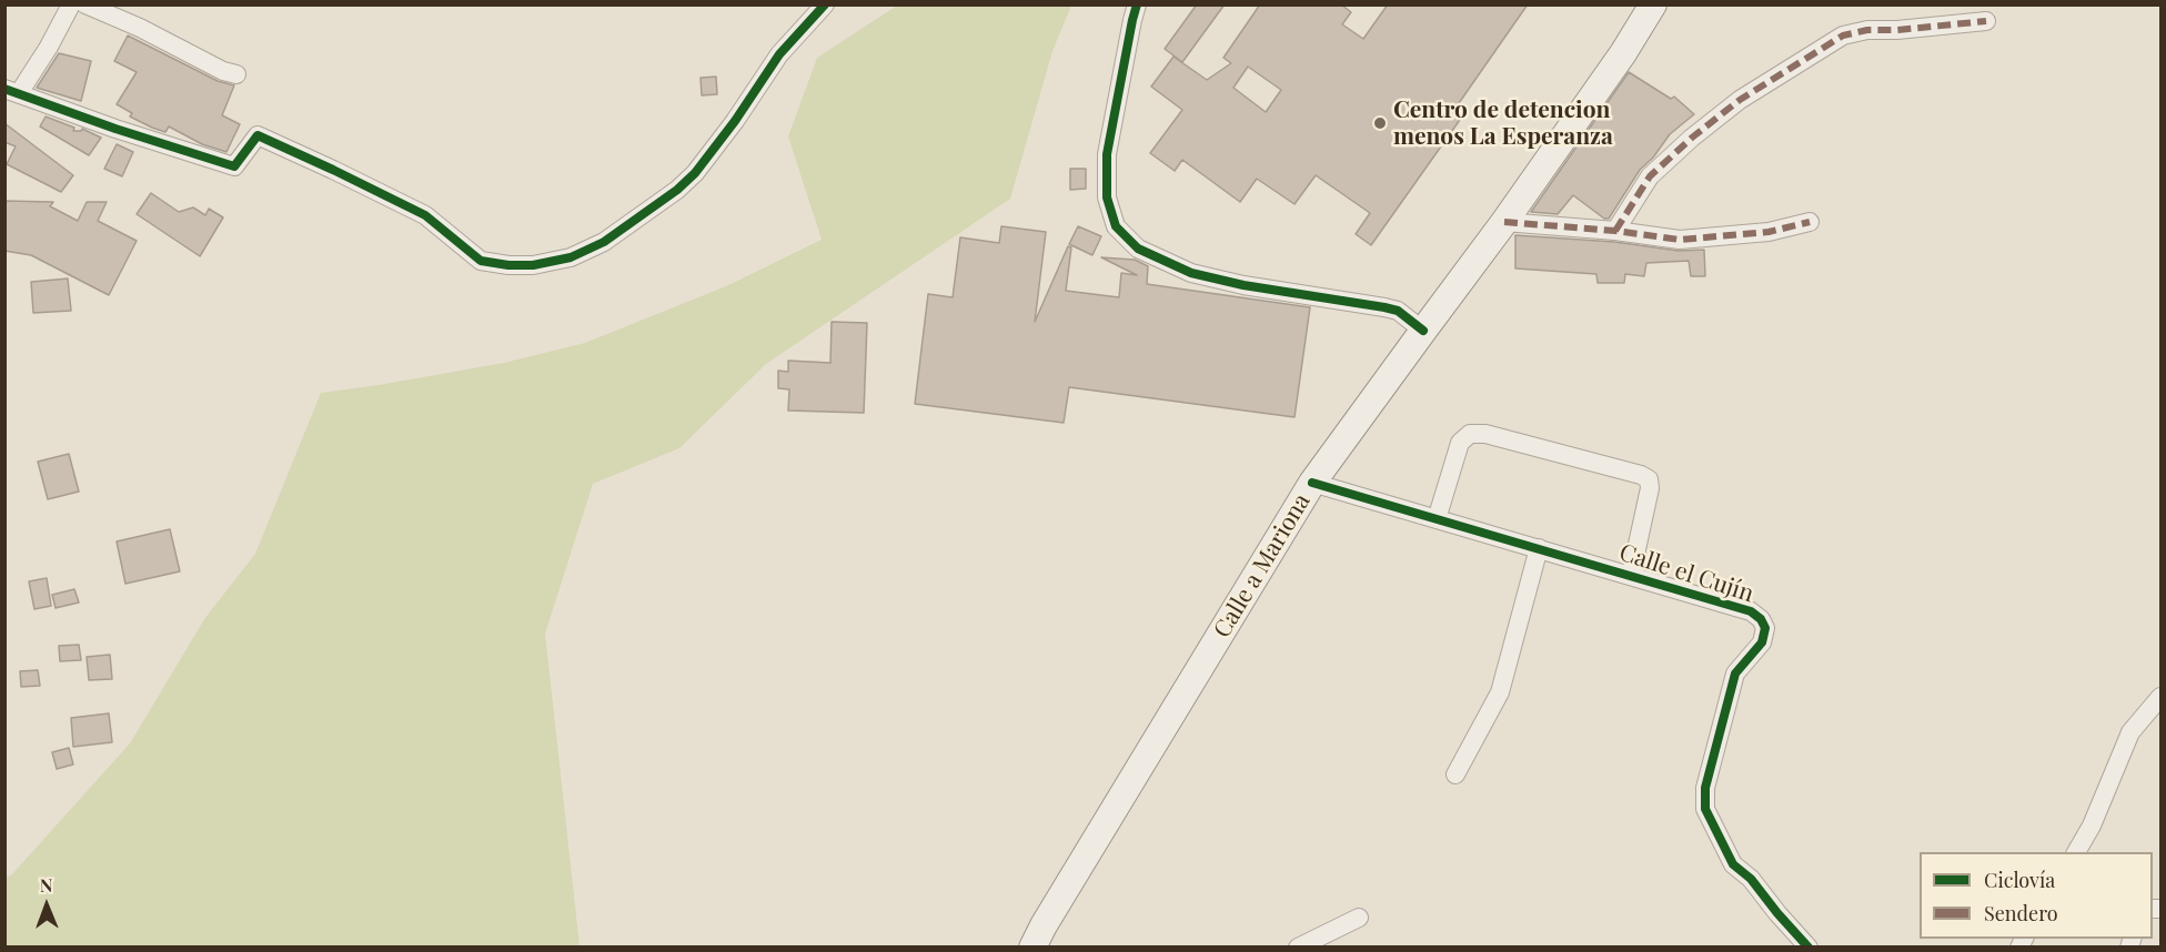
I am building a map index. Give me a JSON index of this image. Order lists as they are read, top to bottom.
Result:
{
  "streets": {
    "main road": ["Calle a Mariona"],
    "street": ["Calle el Cujín"]
  },
  "crossings": [
    ["Calle a Mariona", "Calle el Cujín"]
  ],
  "places": ["Centro de detencion menos La Esperanza"],
  "legend": ["Ciclovía", "Sendero"],
  "north": "top"
}
